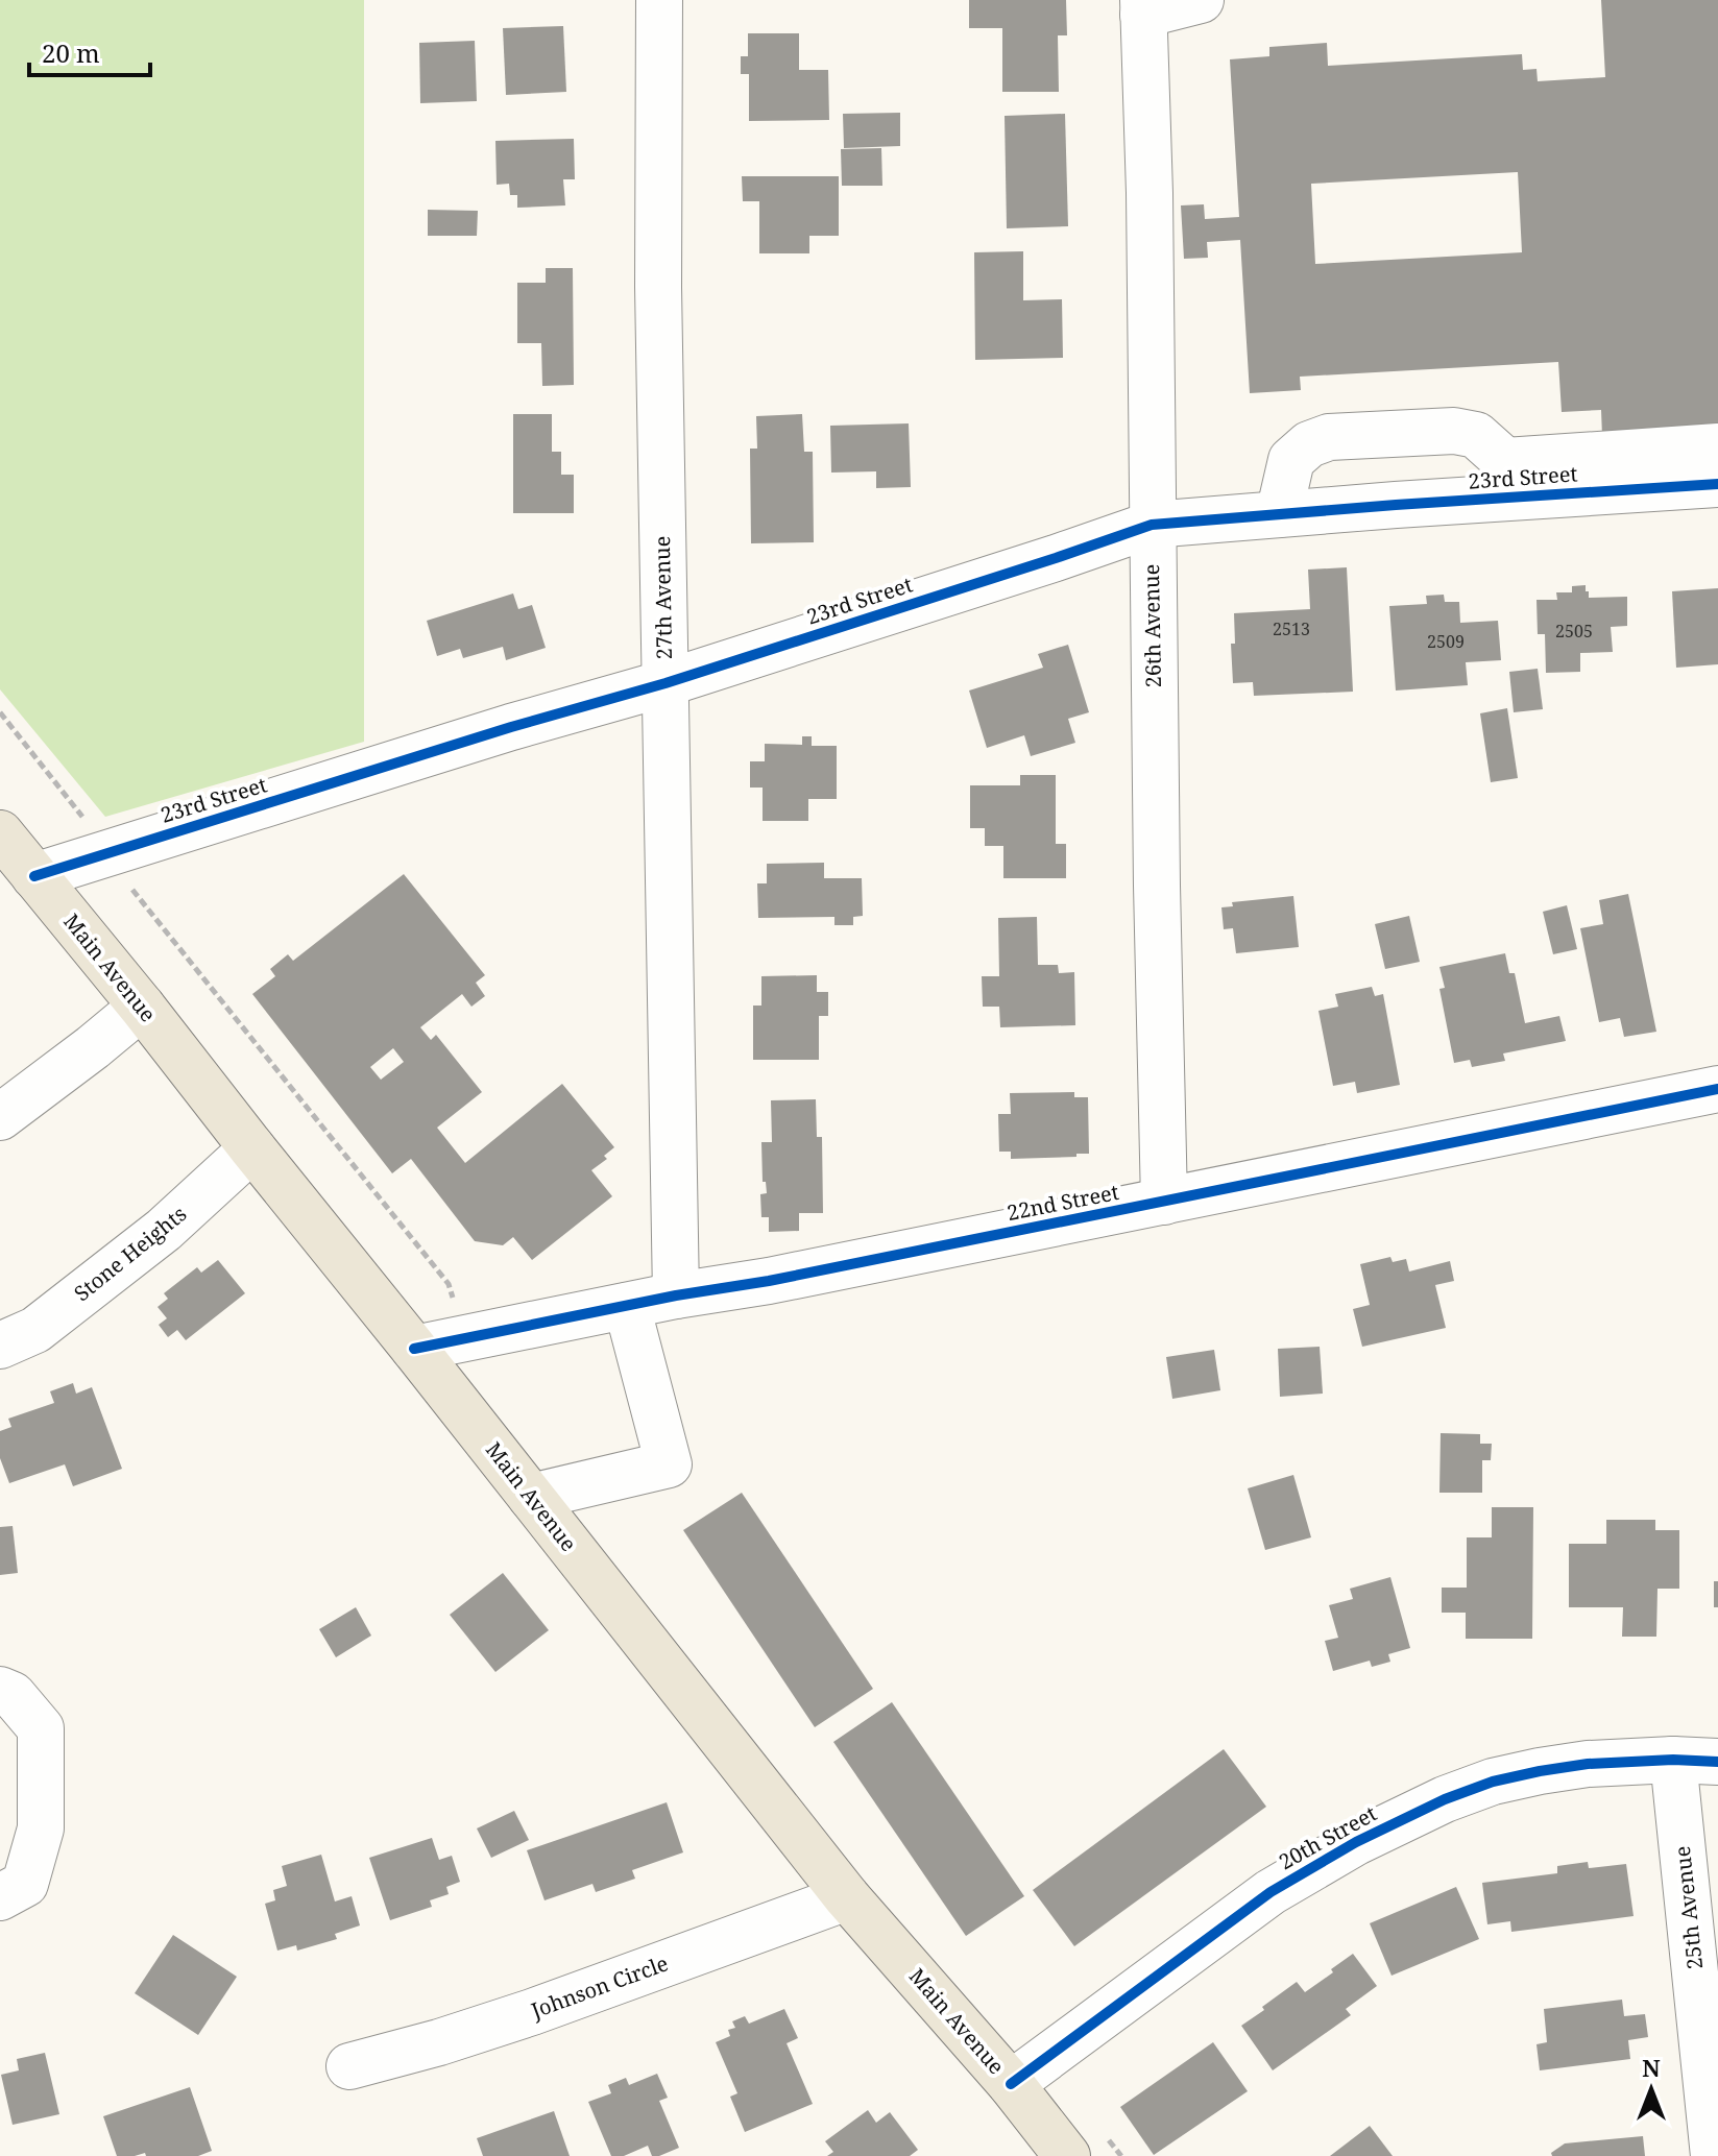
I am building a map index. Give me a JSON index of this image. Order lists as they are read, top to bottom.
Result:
{
  "streets": {
    "main road": ["Main Avenue"],
    "street": [
      "23rd Street",
      "27th Avenue",
      "26th Avenue",
      "22nd Street",
      "Stone Heights",
      "20th Street",
      "25th Avenue",
      "Johnson Circle"
    ]
  },
  "crossings": [
    ["23rd Street", "27th Avenue"],
    ["23rd Street", "26th Avenue"],
    ["23rd Street", "Main Avenue"],
    ["27th Avenue", "22nd Street"],
    ["26th Avenue", "22nd Street"],
    ["Main Avenue", "22nd Street"],
    ["Main Avenue", "Stone Heights"],
    ["Main Avenue", "20th Street"],
    ["Main Avenue", "Johnson Circle"],
    ["20th Street", "25th Avenue"]
  ],
  "house_numbers": ["2513", "2505", "2509"],
  "scale_bar": "20 m",
  "north": "top"
}
